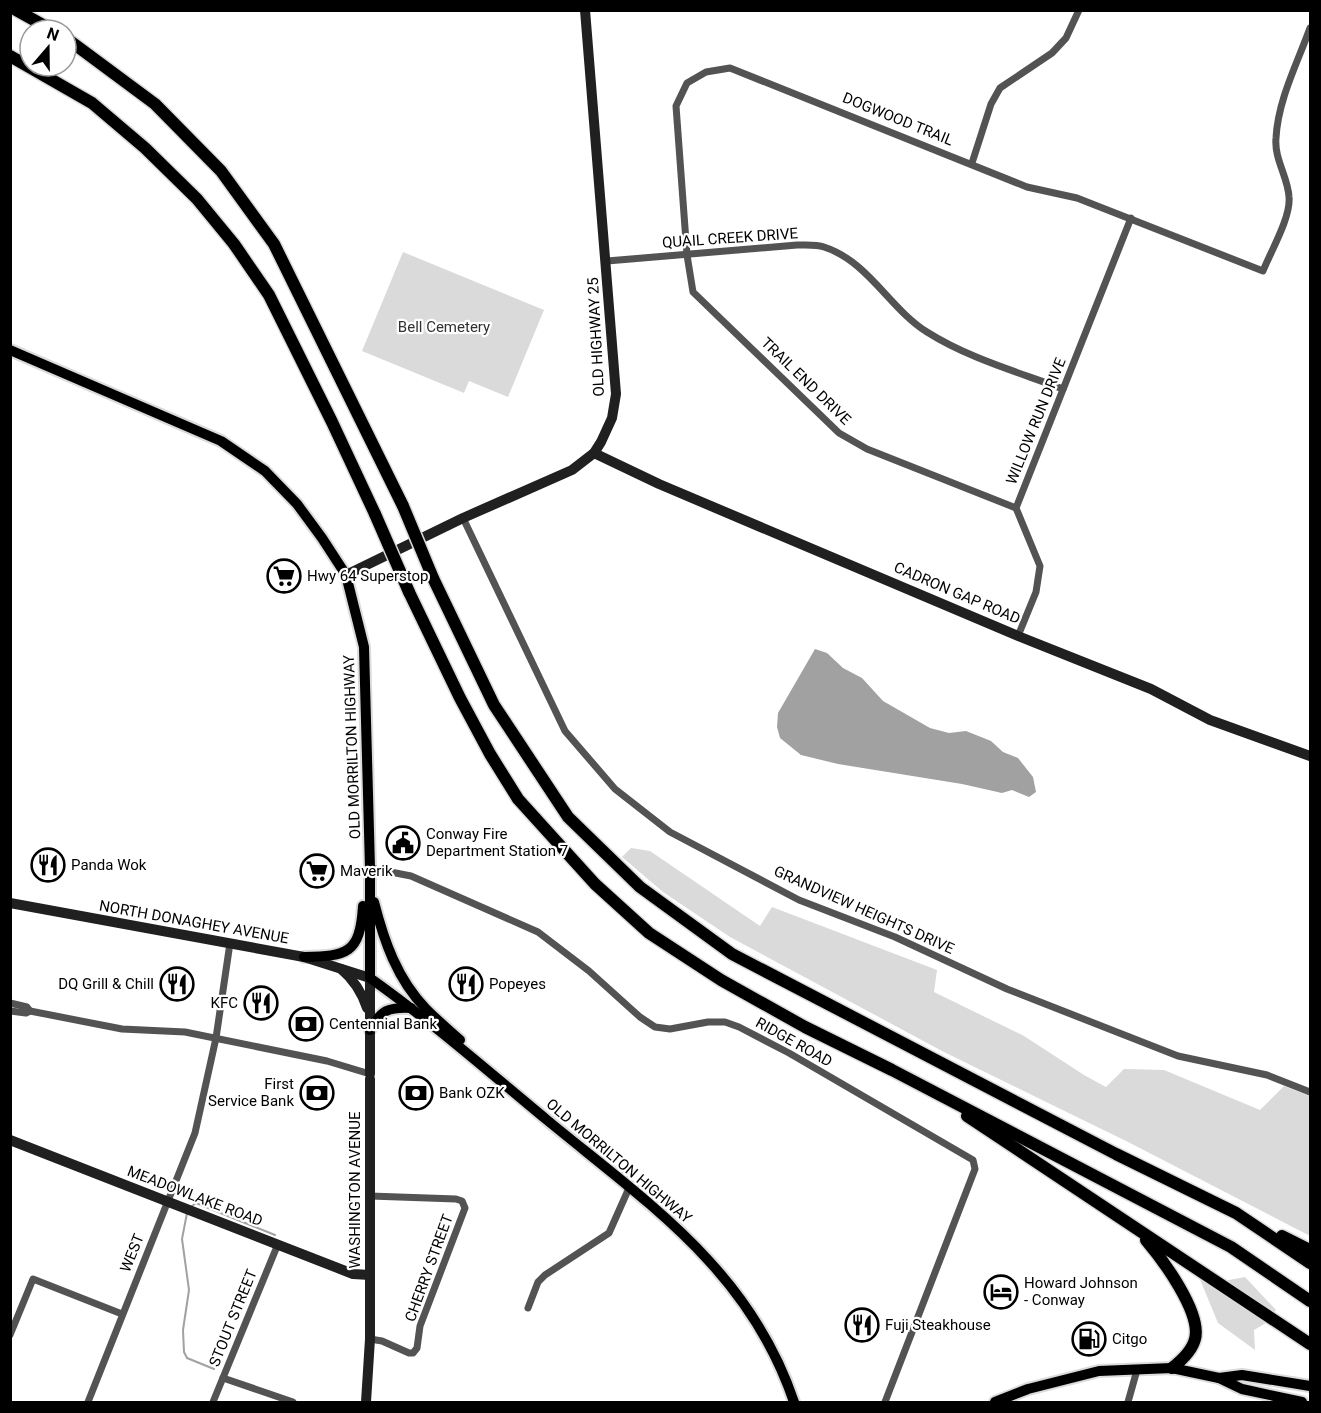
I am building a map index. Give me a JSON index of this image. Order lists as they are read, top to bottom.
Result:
{
  "streets": {
    "main road": ["OLD MORRILTON HIGHWAY"],
    "street": [
      "DOGWOOD TRAIL",
      "QUAIL CREEK DRIVE",
      "OLD HIGHWAY 25",
      "TRAIL END DRIVE",
      "WILLOW RUN DRIVE",
      "CADRON GAP ROAD",
      "GRANDVIEW HEIGHTS DRIVE",
      "NORTH DONAGHEY AVENUE",
      "RIDGE ROAD",
      "WASHINGTON AVENUE",
      "MEADOWLAKE ROAD",
      "WEST",
      "CHERRY STREET",
      "STOUT STREET"
    ]
  },
  "crossings": [
    ["DOGWOOD TRAIL", "QUAIL CREEK DRIVE"],
    ["DOGWOOD TRAIL", "TRAIL END DRIVE"],
    ["DOGWOOD TRAIL", "WILLOW RUN DRIVE"],
    ["QUAIL CREEK DRIVE", "OLD HIGHWAY 25"],
    ["QUAIL CREEK DRIVE", "TRAIL END DRIVE"],
    ["QUAIL CREEK DRIVE", "WILLOW RUN DRIVE"],
    ["OLD HIGHWAY 25", "CADRON GAP ROAD"],
    ["OLD HIGHWAY 25", "OLD MORRILTON HIGHWAY"],
    ["OLD HIGHWAY 25", "GRANDVIEW HEIGHTS DRIVE"],
    ["TRAIL END DRIVE", "WILLOW RUN DRIVE"],
    ["WILLOW RUN DRIVE", "CADRON GAP ROAD"],
    ["OLD MORRILTON HIGHWAY", "NORTH DONAGHEY AVENUE"],
    ["OLD MORRILTON HIGHWAY", "RIDGE ROAD"],
    ["OLD MORRILTON HIGHWAY", "WASHINGTON AVENUE"],
    ["NORTH DONAGHEY AVENUE", "WASHINGTON AVENUE"],
    ["NORTH DONAGHEY AVENUE", "WEST"],
    ["WASHINGTON AVENUE", "MEADOWLAKE ROAD"],
    ["WASHINGTON AVENUE", "CHERRY STREET"],
    ["MEADOWLAKE ROAD", "WEST"],
    ["MEADOWLAKE ROAD", "STOUT STREET"]
  ],
  "parks": ["Bell Cemetery"],
  "places": {
    "supermarket": ["Hwy 64 Superstop", "Maverik"],
    "public building": ["Conway Fire Department Station 7"],
    "restaurant": [
      "Panda Wok",
      "DQ Grill & Chill",
      "Popeyes",
      "KFC",
      "Fuji Steakhouse"
    ],
    "bank": ["Centennial Bank", "First Service Bank", "Bank OZK"],
    "hotel": ["Howard Johnson - Conway"],
    "fuel station": ["Citgo"]
  },
  "north": "top"
}
